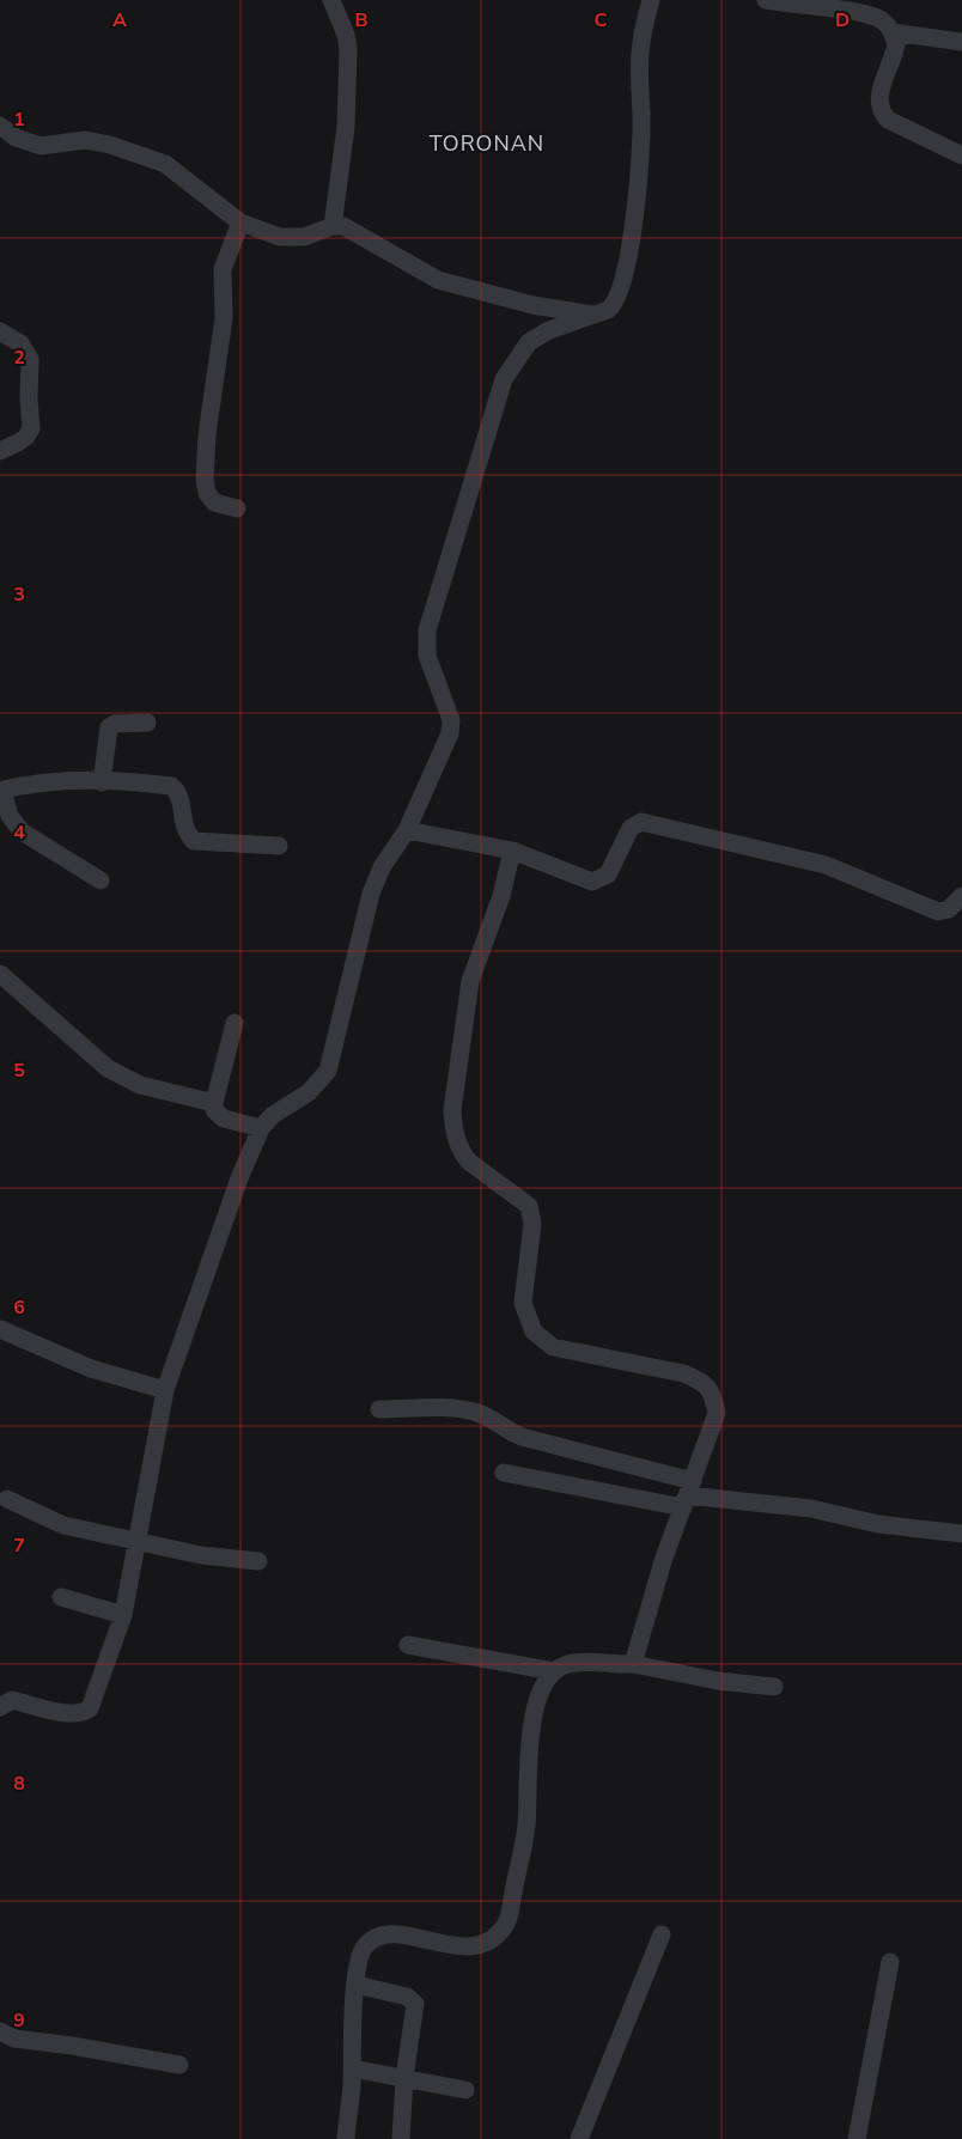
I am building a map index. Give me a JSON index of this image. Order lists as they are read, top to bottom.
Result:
{
  "districts": ["TORONAN"],
  "grid": {
    "columns": [
      "A",
      "B",
      "C",
      "D"
    ],
    "rows": [
      "1",
      "2",
      "3",
      "4",
      "5",
      "6",
      "7",
      "8",
      "9"
    ]
  }
}
